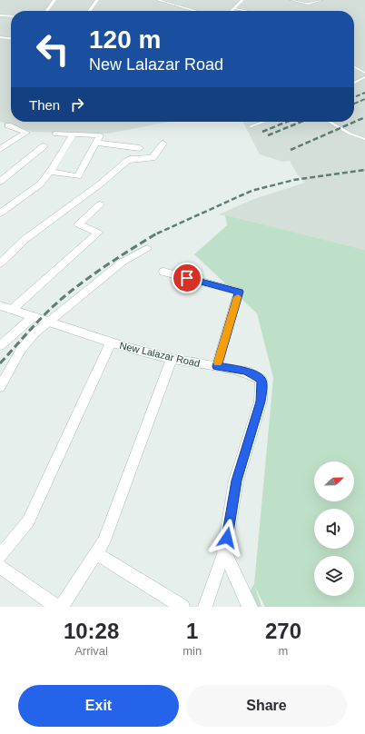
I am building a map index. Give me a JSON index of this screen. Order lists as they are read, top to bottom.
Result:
{
  "streets": {
    "street": ["New Lalazar Road"]
  },
  "north": "right",
  "page": {
    "turn": ["120 m", "New Lalazar Road"],
    "then": "Then",
    "eta": [
      "10:28",
      "Arrival",
      "1",
      "min",
      "270",
      "m"
    ],
    "buttons": ["Exit", "Share"]
  }
}
